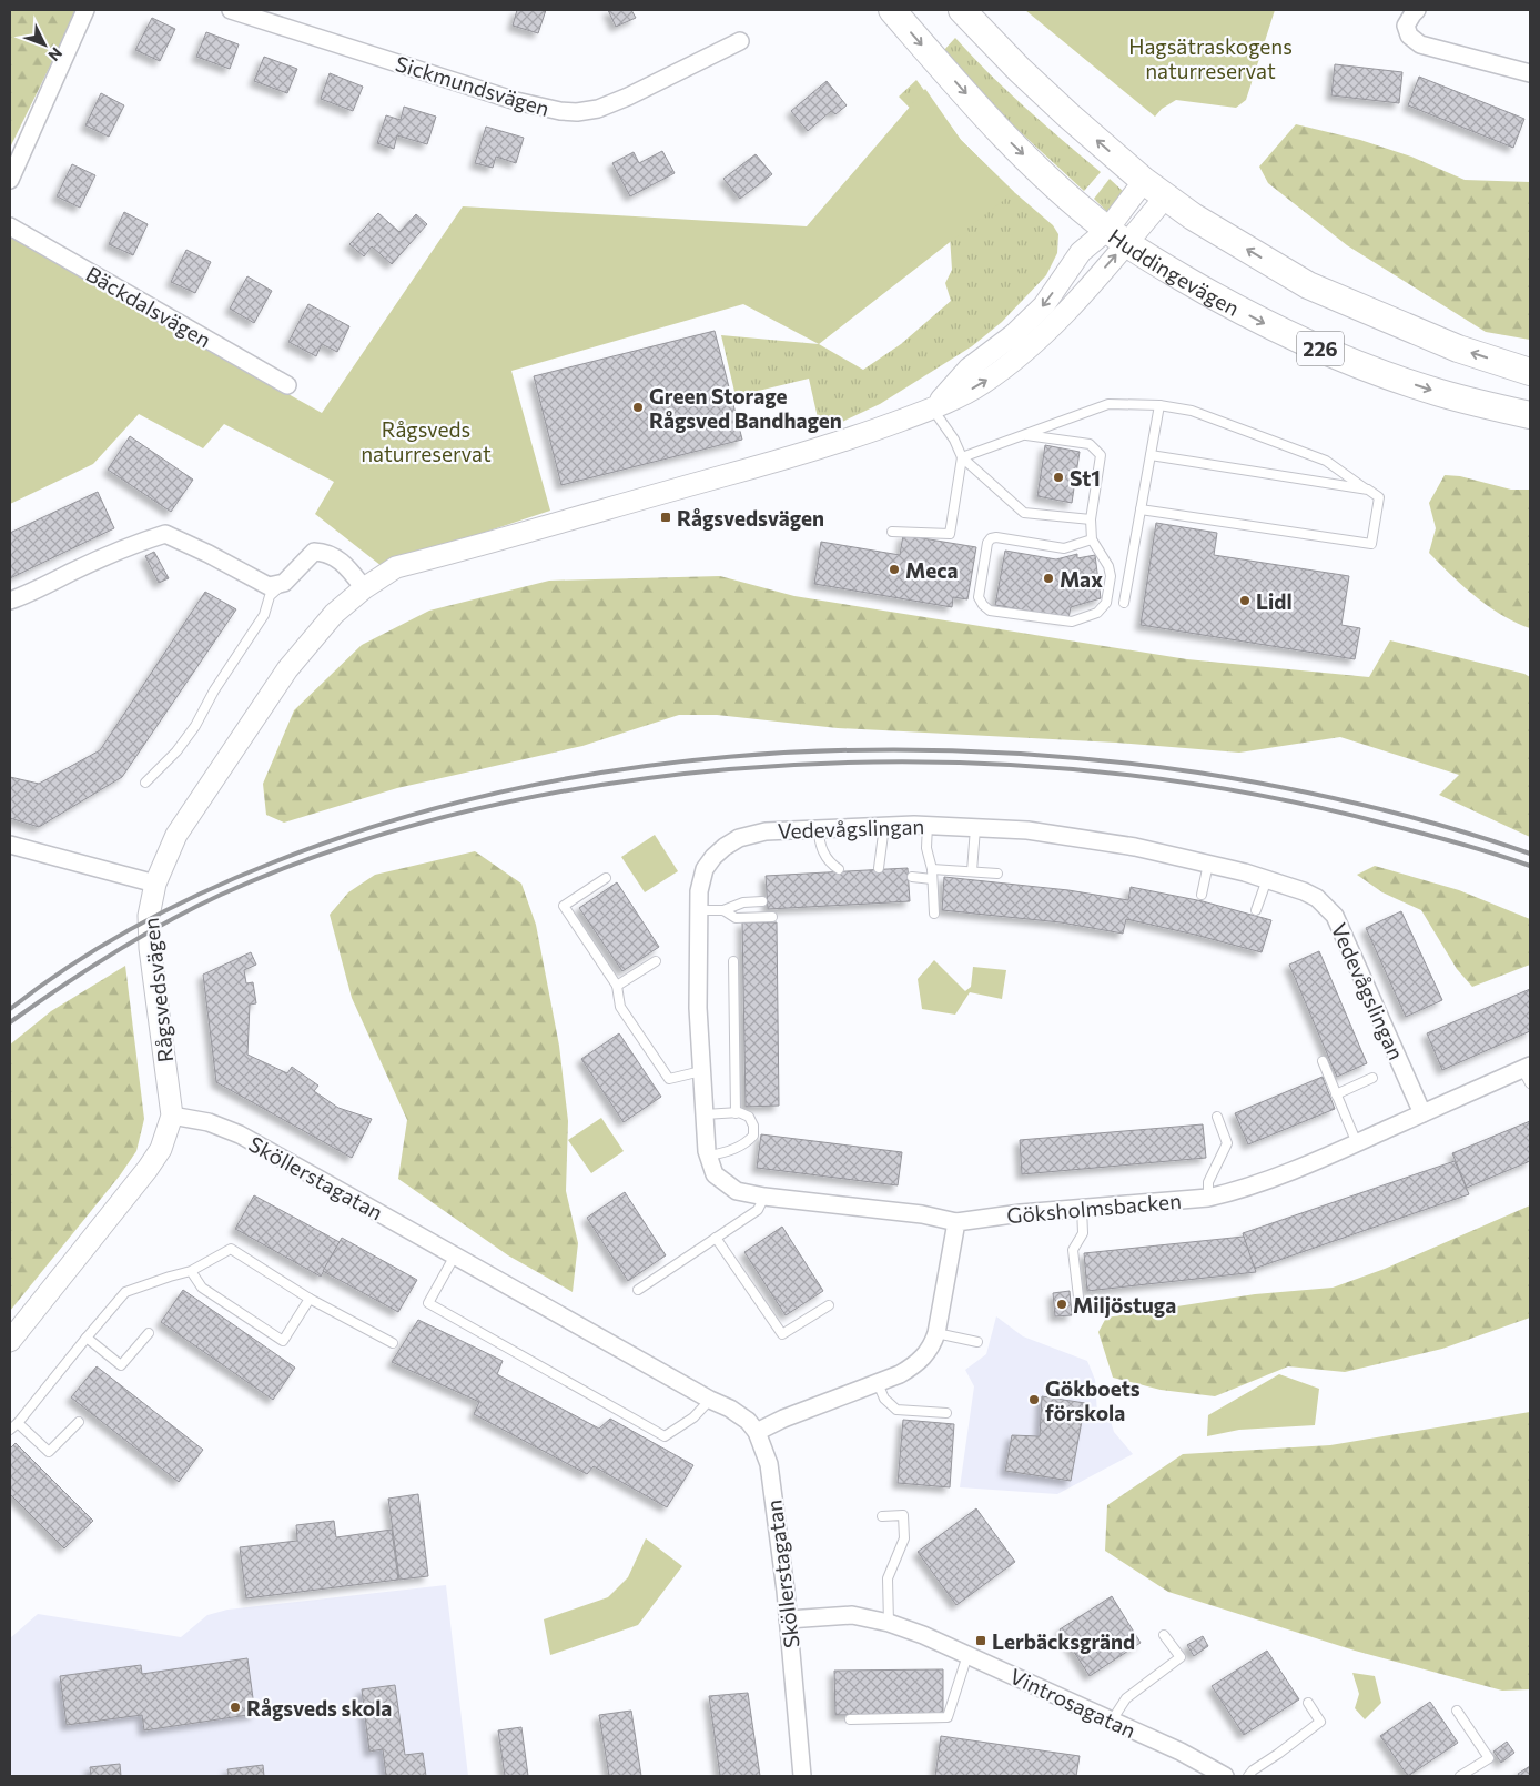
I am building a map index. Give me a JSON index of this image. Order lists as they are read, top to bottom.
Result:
{
  "streets": {
    "main road": ["Huddingevägen", "226"],
    "street": [
      "Sickmundsvägen",
      "Bäckdalsvägen",
      "Vedevågslingan",
      "Rågsvedsvägen",
      "Sköllerstagatan",
      "Göksholmsbacken",
      "Vintrosagatan"
    ]
  },
  "crossings": [
    ["Huddingevägen", "Rågsvedsvägen"],
    ["226", "Rågsvedsvägen"],
    ["Vedevågslingan", "Göksholmsbacken"],
    ["Rågsvedsvägen", "Sköllerstagatan"],
    ["Sköllerstagatan", "Vintrosagatan"]
  ],
  "parks": ["Hagsätraskogens naturreservat", "Rågsveds naturreservat"],
  "places": {
    "other": [
      "Green Storage Rågsved Bandhagen",
      "St1",
      "Meca",
      "Max",
      "Lidl",
      "Miljöstuga",
      "Gökboets förskola",
      "Rågsveds skola"
    ],
    "transit": ["Rågsvedsvägen", "Lerbäcksgränd"]
  },
  "north": "bottom right"
}
